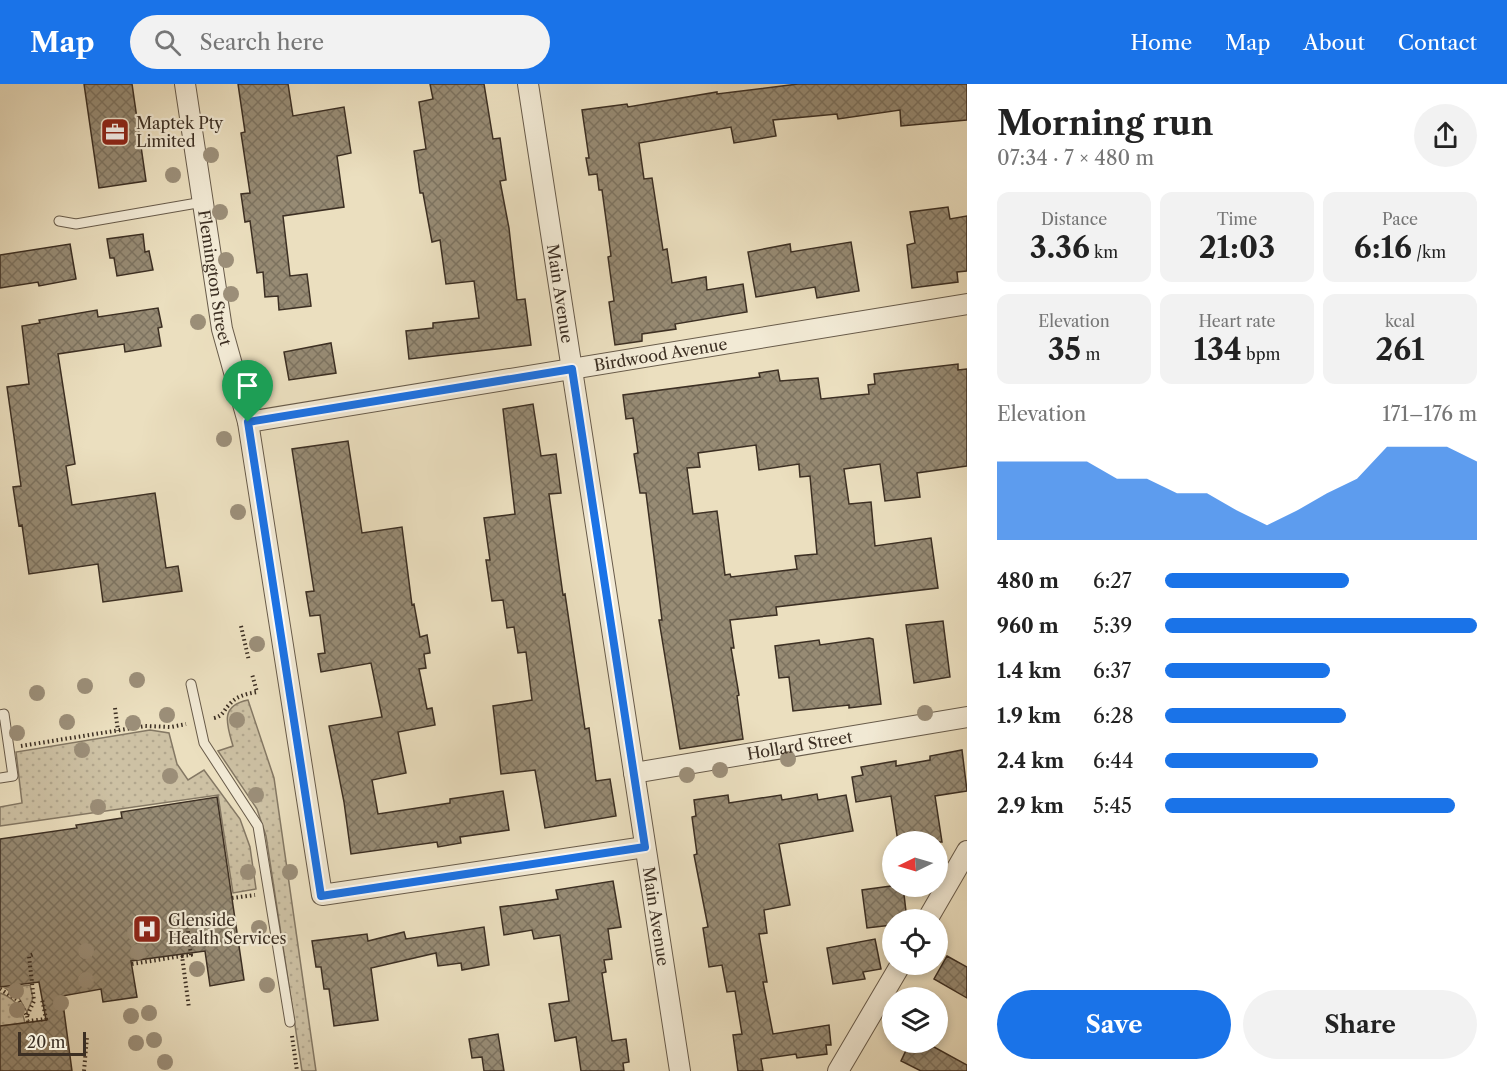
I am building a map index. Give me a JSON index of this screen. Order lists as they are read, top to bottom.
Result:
{
  "streets": {
    "street": [
      "Flemington Street",
      "Main Avenue",
      "Birdwood Avenue",
      "Hollard Street"
    ]
  },
  "crossings": [
    ["Flemington Street", "Main Avenue"],
    ["Flemington Street", "Birdwood Avenue"],
    ["Main Avenue", "Birdwood Avenue"],
    ["Main Avenue", "Hollard Street"]
  ],
  "places": {
    "office": ["Maptek Pty Limited"],
    "hospital": ["Glenside Health Services"]
  },
  "scale_bar": "20 m",
  "north": "left",
  "page": {
    "header": "Map",
    "search": "Search here",
    "nav": [
      "Home",
      "Map",
      "About",
      "Contact"
    ],
    "heading": ["Morning run", "07:34 · 7 × 480 m"],
    "stats": [
      ["Distance", "3.36 km"],
      ["Time", "21:03"],
      ["Pace", "6:16 /km"],
      ["Elevation", "35 m"],
      ["Heart rate", "134 bpm"],
      ["kcal", "261"]
    ],
    "chart": ["Elevation", "171–176 m"],
    "list": [
      {
        "name": "480 m",
        "note": "6:27"
      },
      {
        "name": "960 m",
        "note": "5:39"
      },
      {
        "name": "1.4 km",
        "note": "6:37"
      },
      {
        "name": "1.9 km",
        "note": "6:28"
      },
      {
        "name": "2.4 km",
        "note": "6:44"
      },
      {
        "name": "2.9 km",
        "note": "5:45"
      }
    ],
    "buttons": ["Save", "Share"],
    "scale": "20 m"
  }
}
